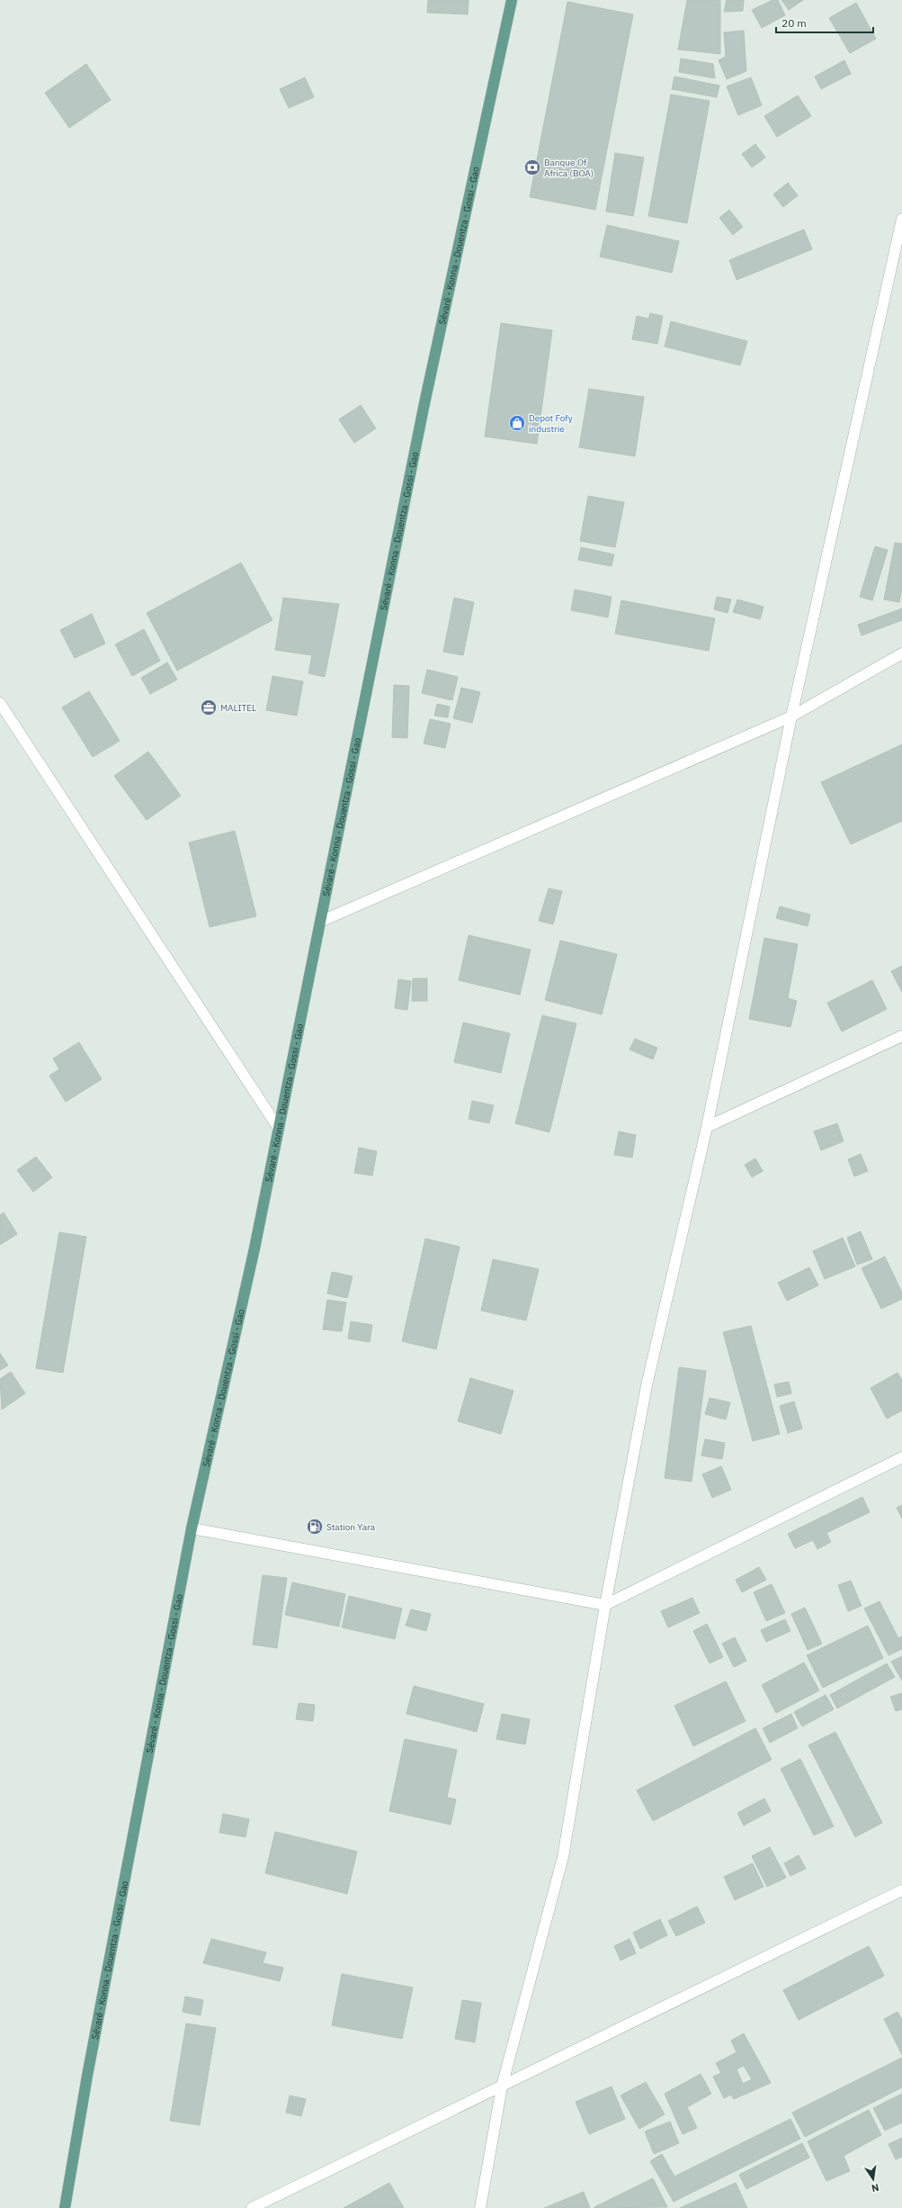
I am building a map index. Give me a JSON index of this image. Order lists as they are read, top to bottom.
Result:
{
  "streets": {
    "main road": ["Sévaré - Konna - Douentza - Gossi - Gao"]
  },
  "places": {
    "bank": ["Banque Of Africa (BOA)"],
    "shop": ["Depot Fofy industrie"],
    "office": ["MALITEL"],
    "fuel station": ["Station Yara"]
  },
  "scale_bar": "20 m",
  "north": "bottom"
}
